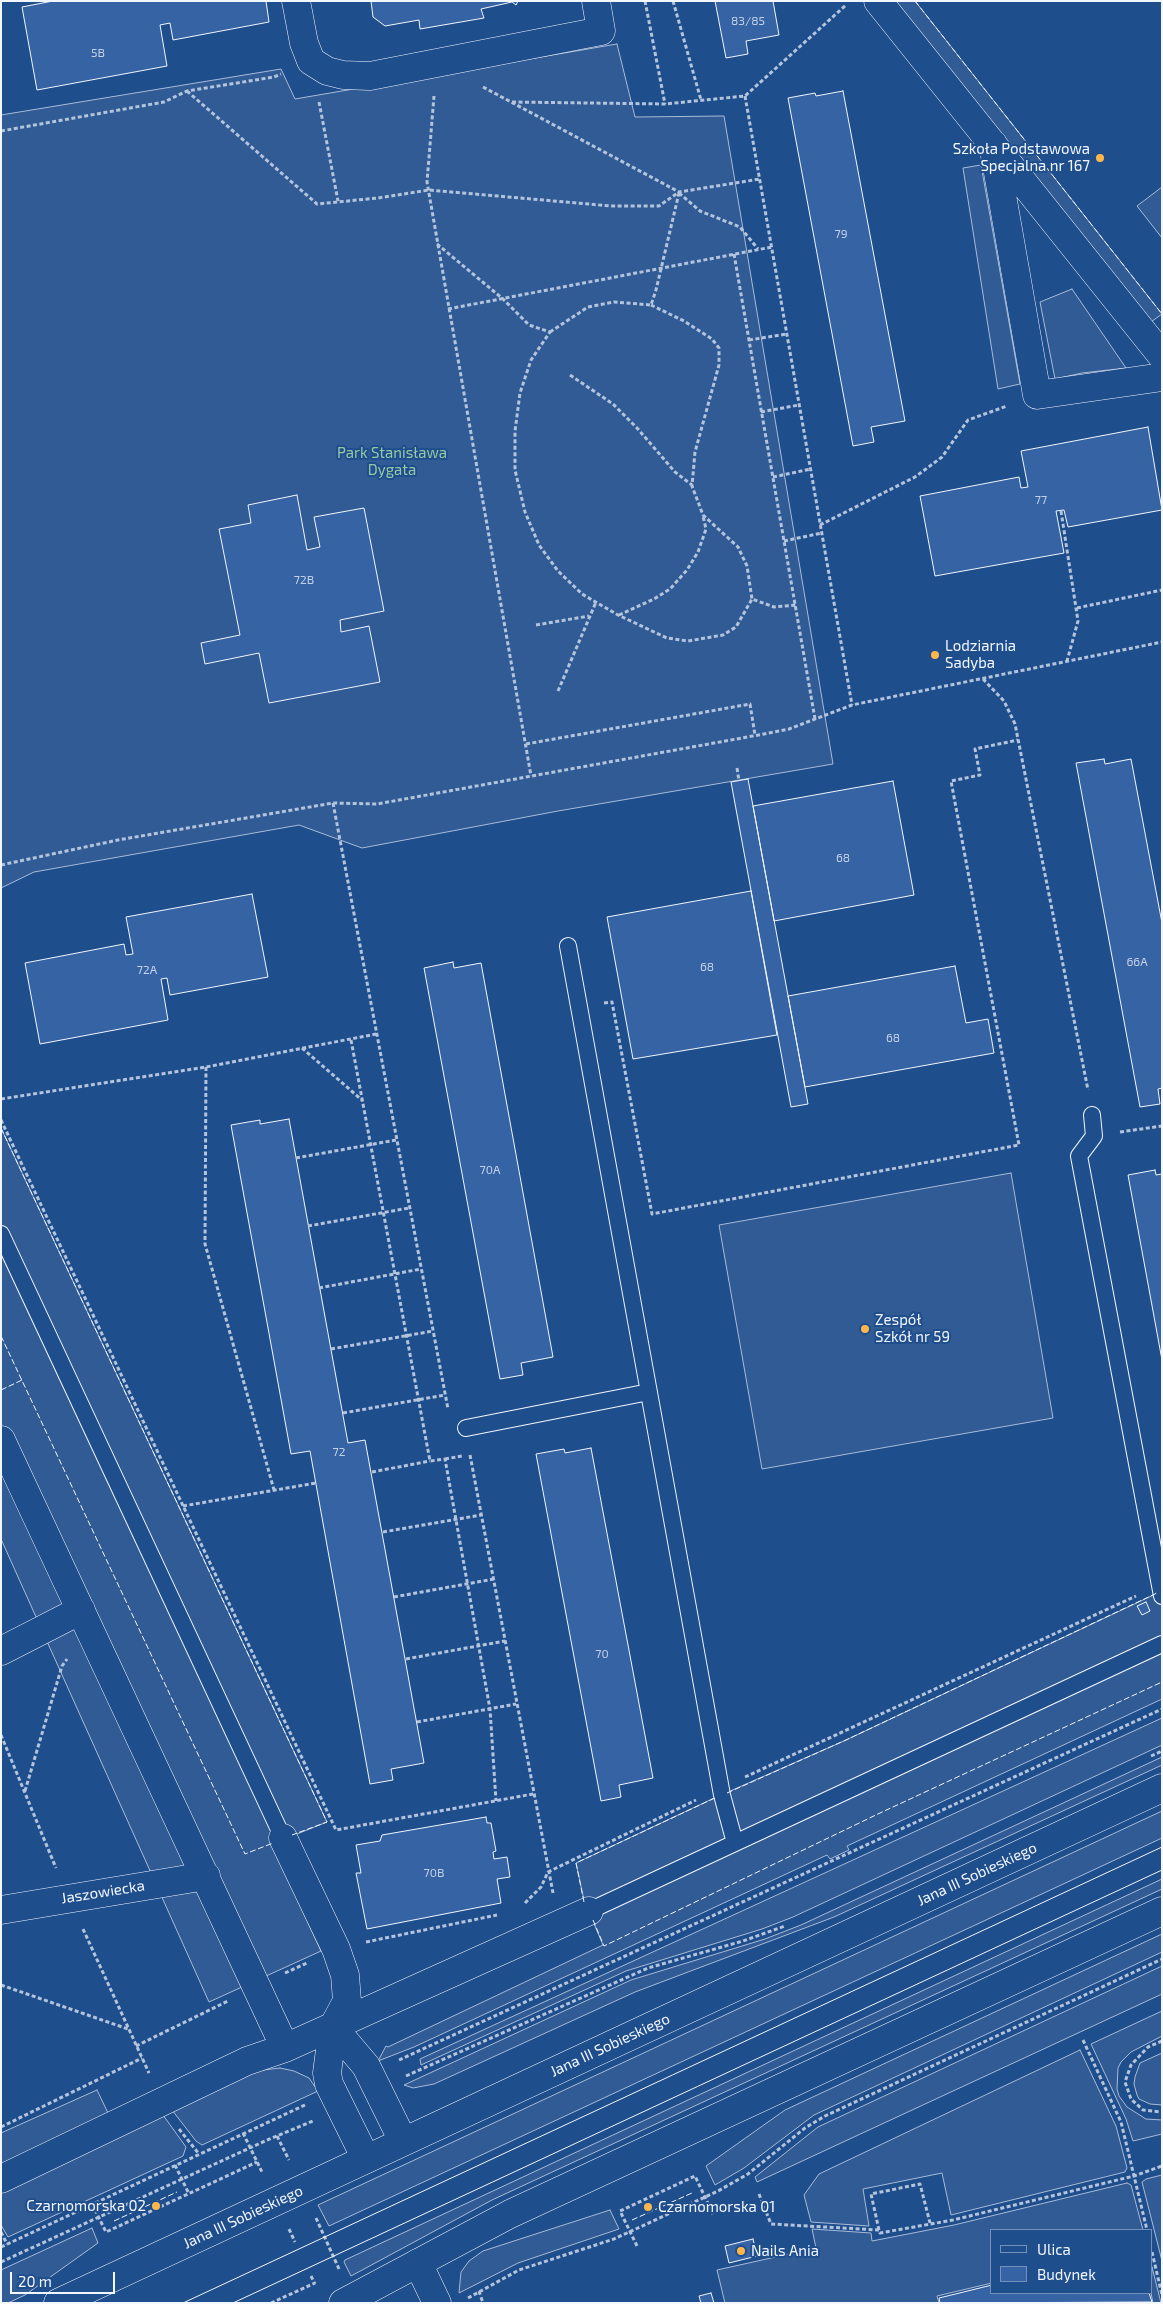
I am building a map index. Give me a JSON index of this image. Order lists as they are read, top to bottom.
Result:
{
  "streets": {
    "street": ["Jana III Sobieskiego", "Jaszowiecka"]
  },
  "parks": ["Park Stanisława Dygata"],
  "places": [
    "Szkoła Podstawowa Specjalna nr 167",
    "Lodziarnia Sadyba",
    "Zespół Szkół nr 59",
    "Czarnomorska 02",
    "Czarnomorska 01",
    "Nails Ania"
  ],
  "house_numbers": [
    "83/85",
    "5B",
    "79",
    "77",
    "72B",
    "68",
    "66A",
    "68",
    "72A",
    "68",
    "70A",
    "72",
    "70",
    "70B"
  ],
  "legend": ["Ulica", "Budynek"],
  "scale_bar": "20 m"
}
